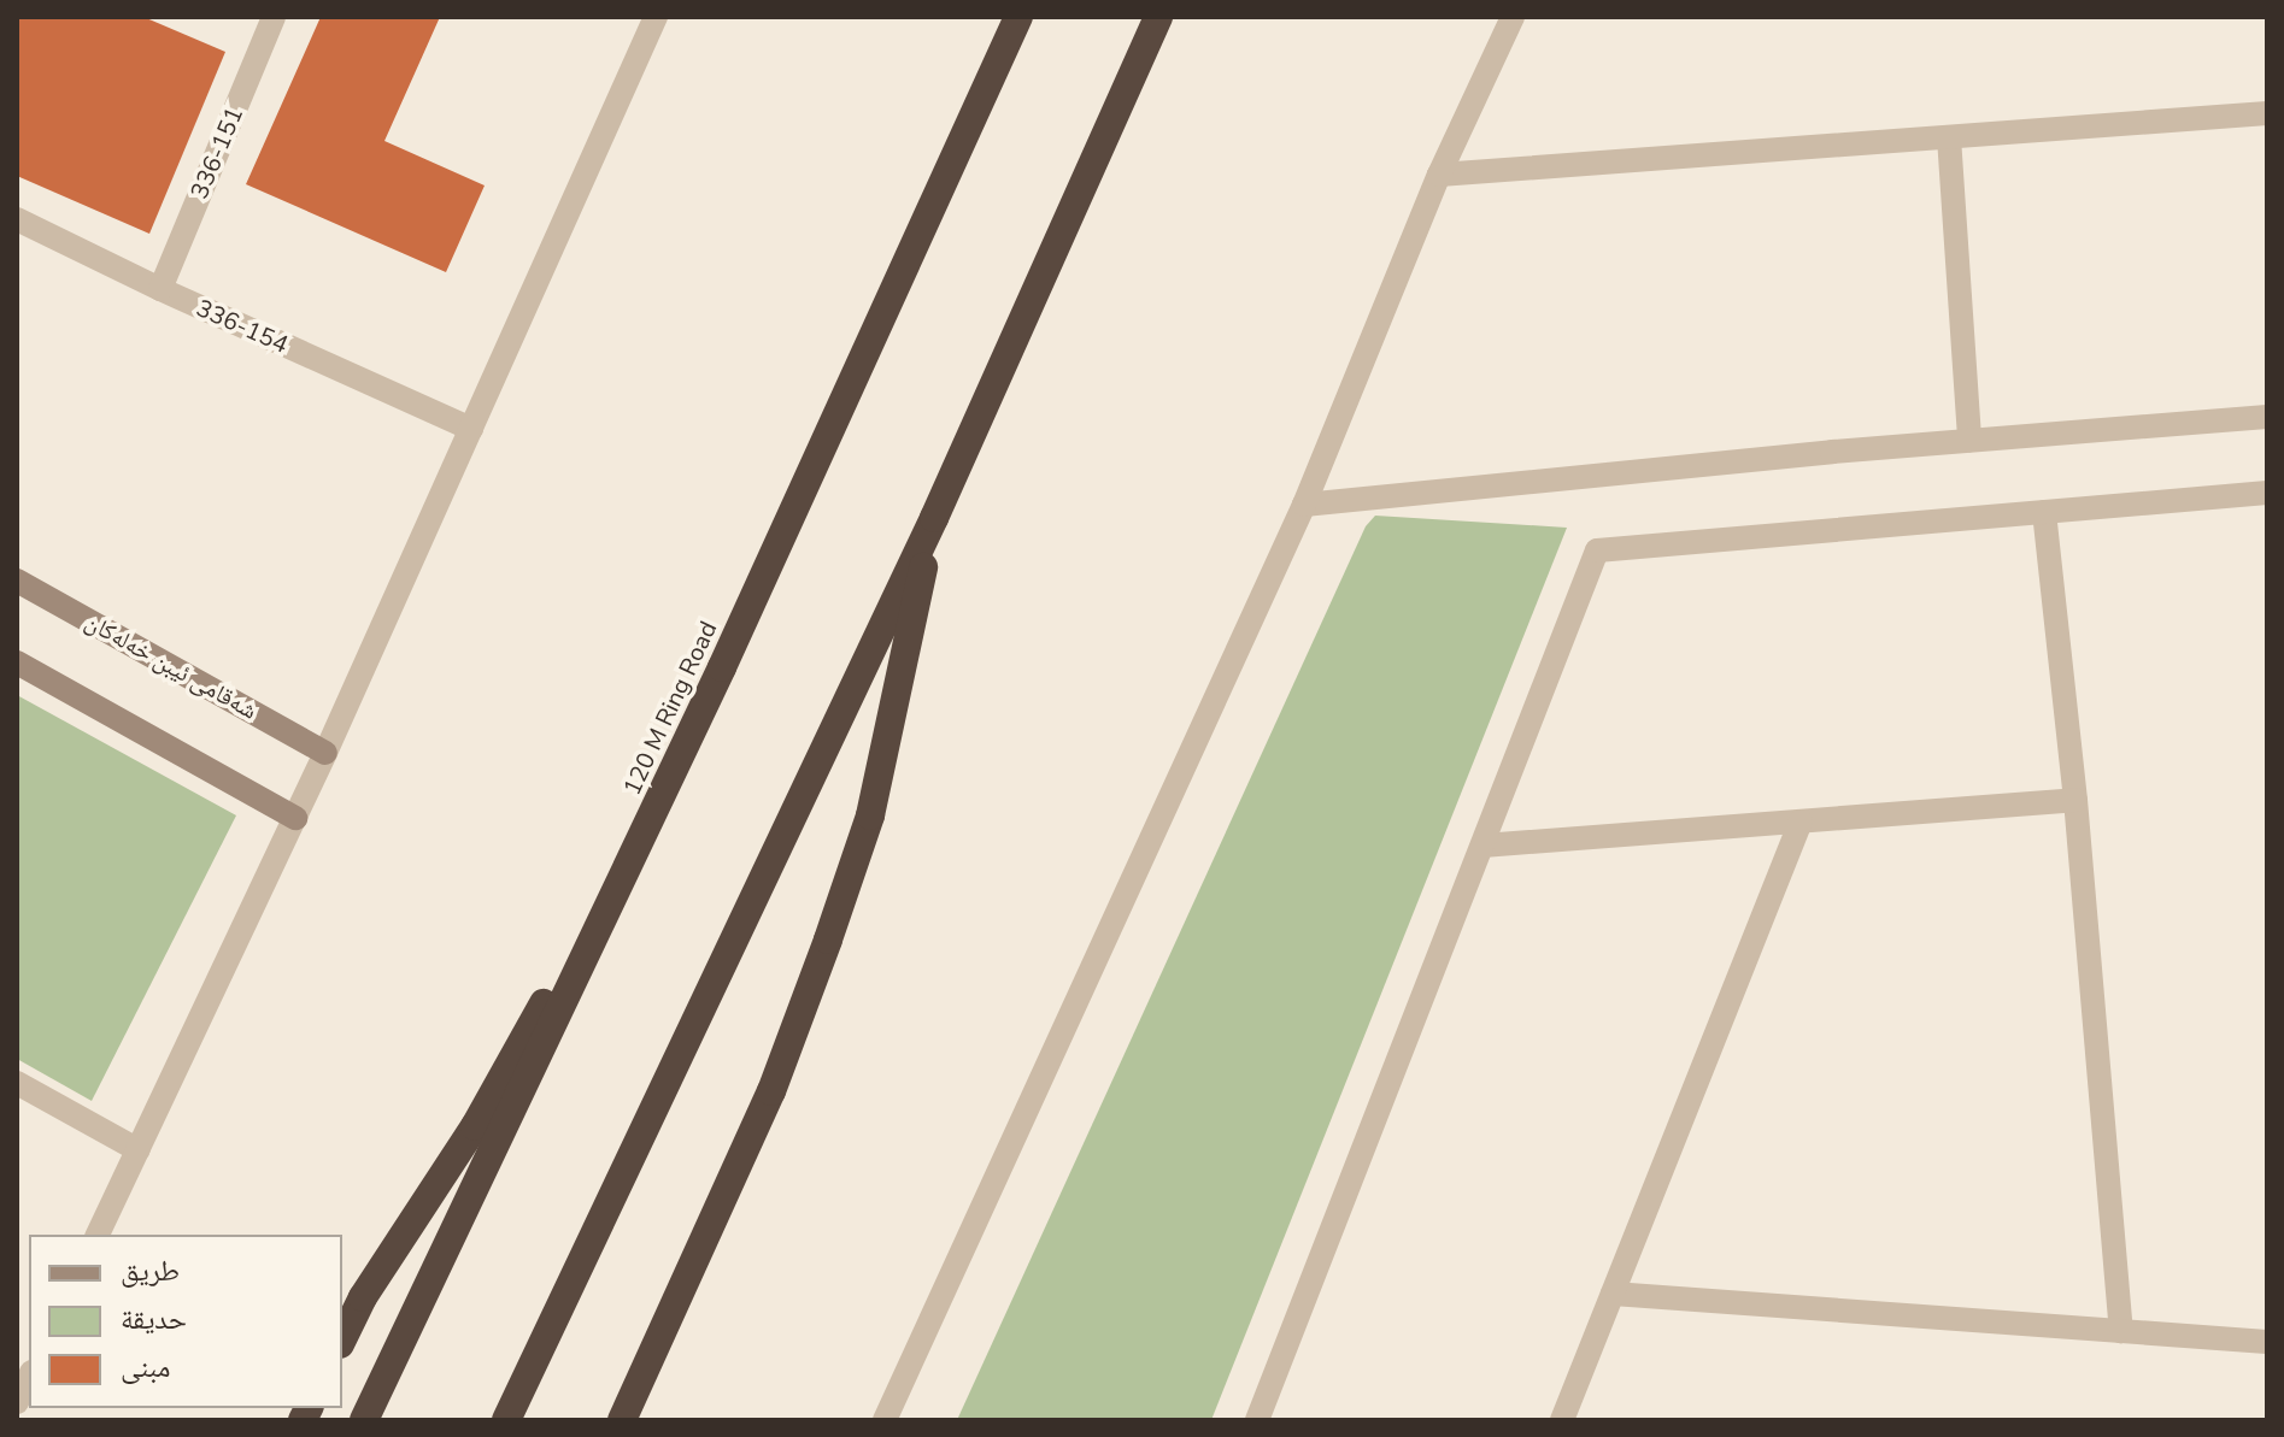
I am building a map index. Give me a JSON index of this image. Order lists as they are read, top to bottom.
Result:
{
  "streets": {
    "highway": ["120 M Ring Road"],
    "main road": ["شەقامی ئیبن خەلەکان"],
    "street": ["336-151", "336-154"]
  },
  "crossings": [
    ["336-151", "336-154"]
  ],
  "legend": ["طريق", "حديقة", "مبنى"]
}
